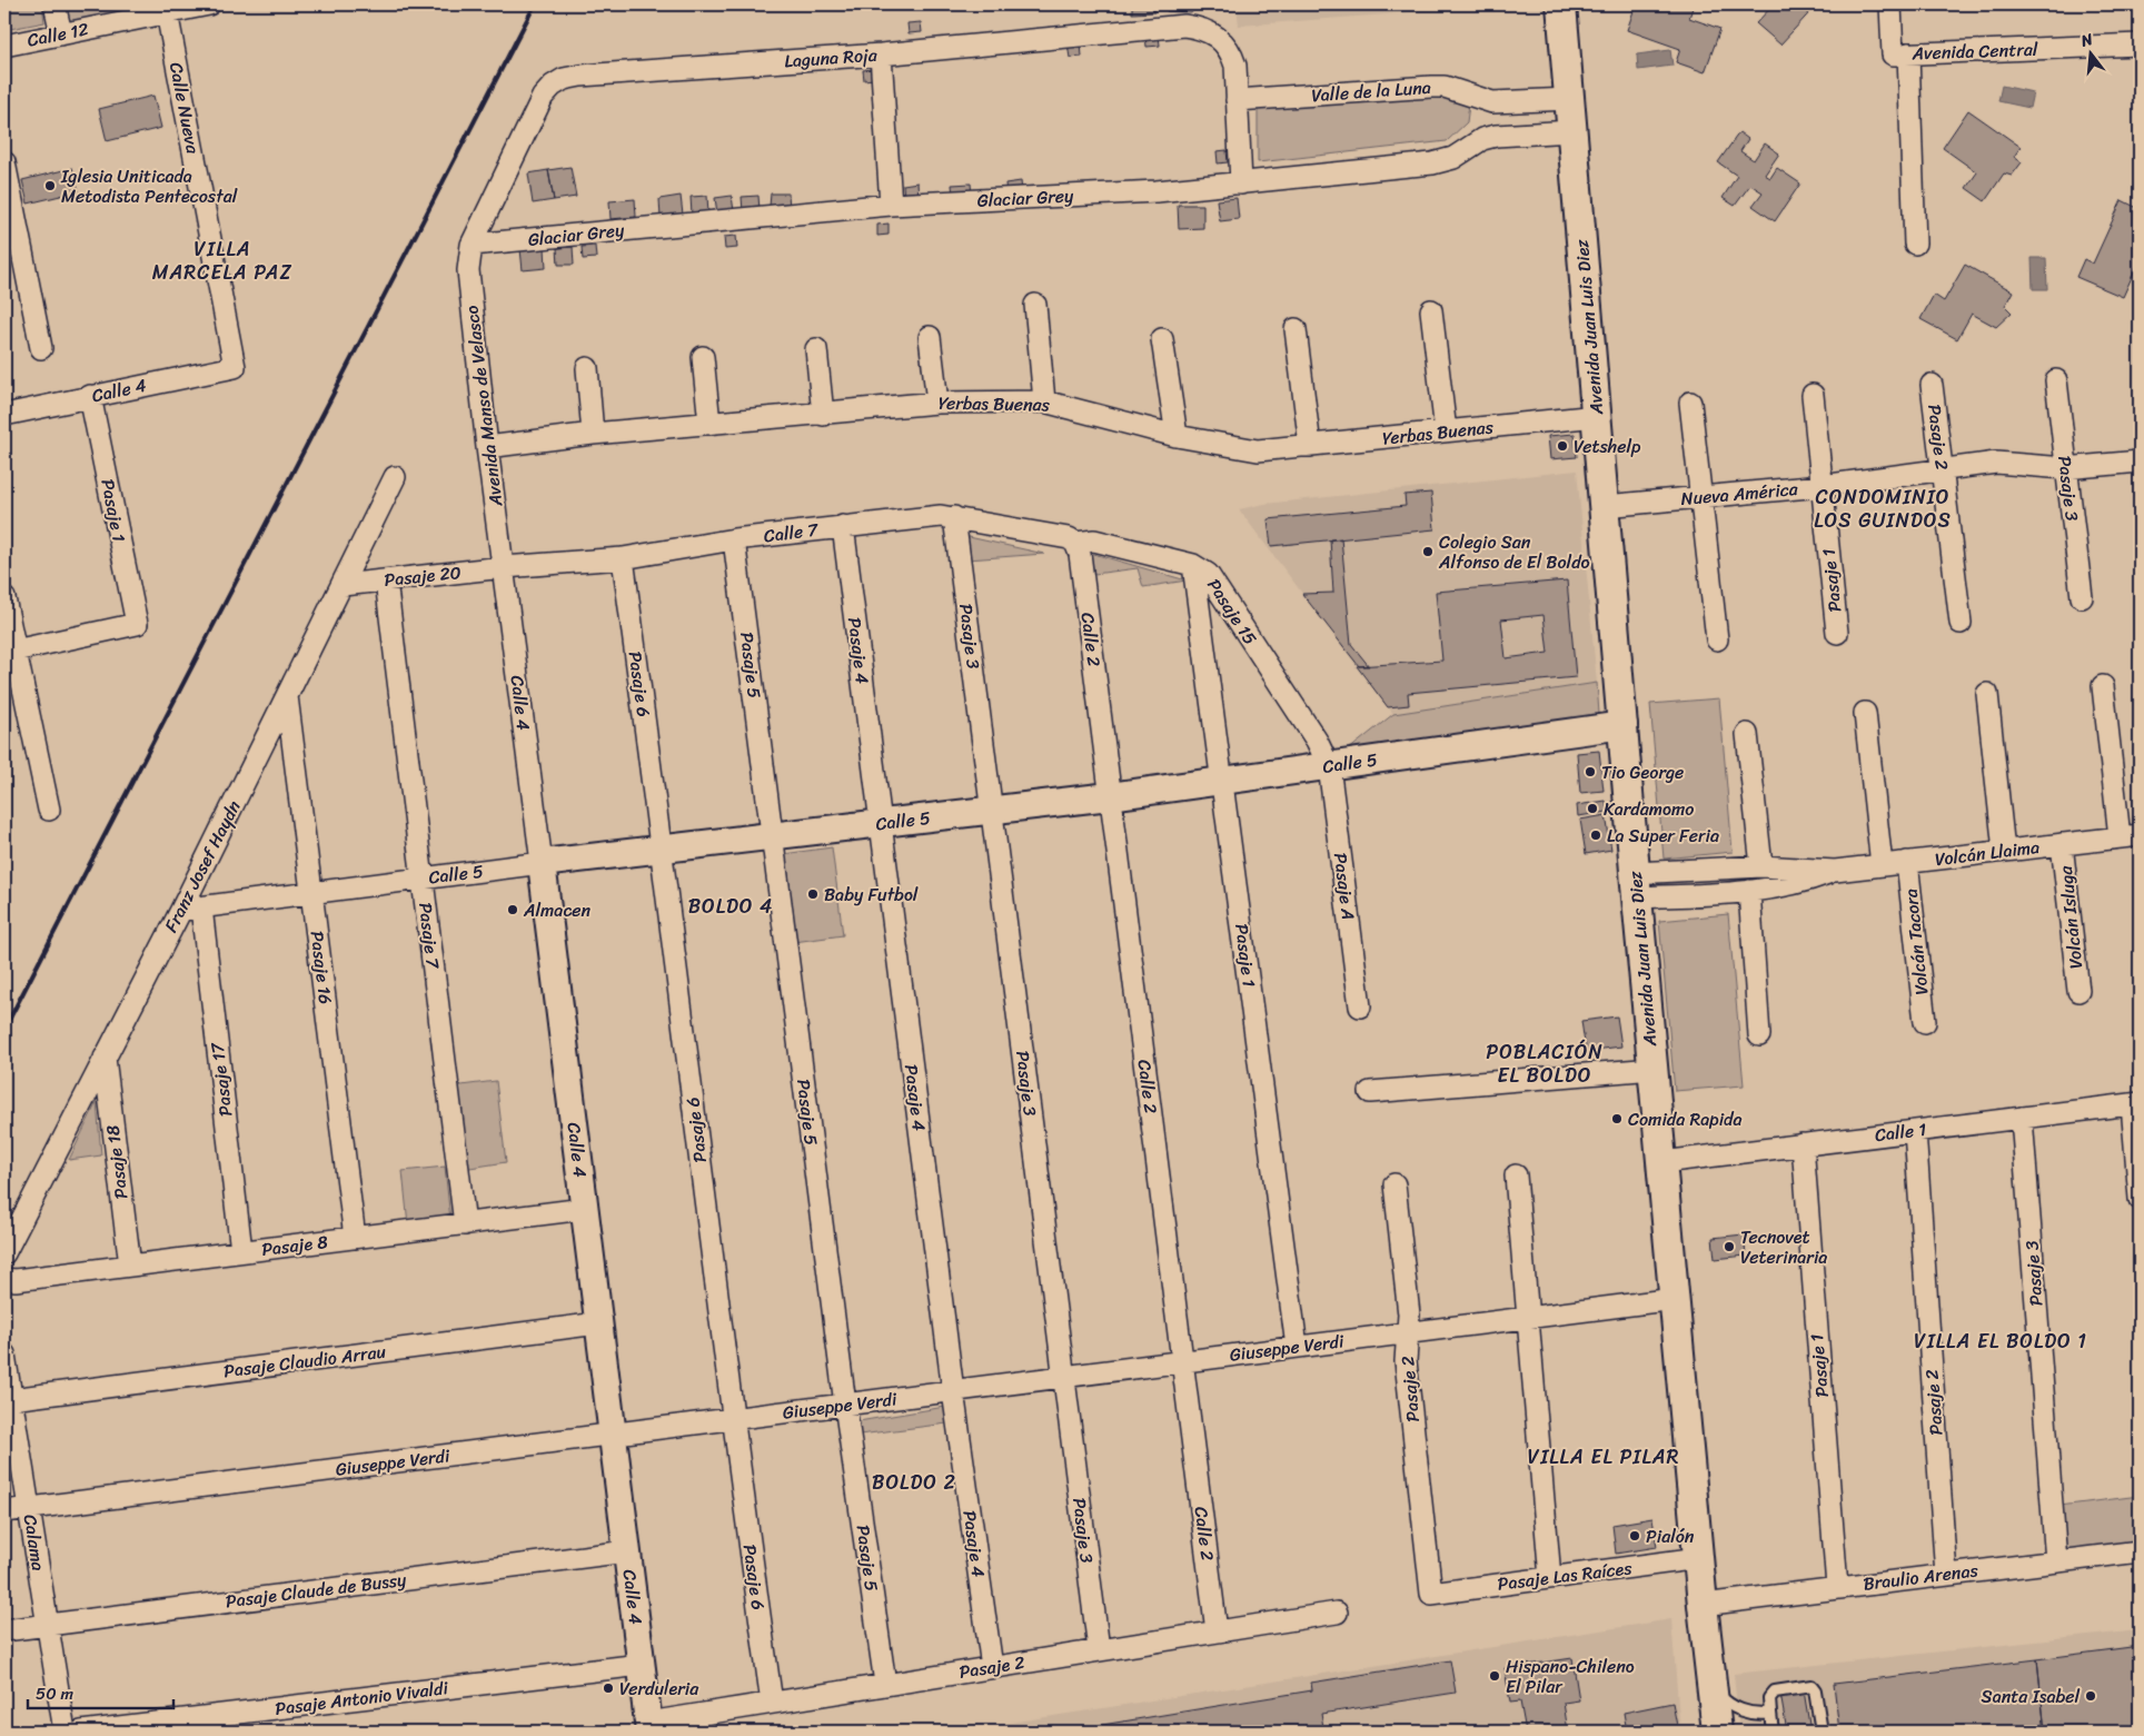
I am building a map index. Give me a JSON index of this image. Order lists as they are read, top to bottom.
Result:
{
  "streets": {
    "main road": ["Avenida Juan Luis Diez"],
    "street": [
      "Calle 12",
      "Avenida Central",
      "Laguna Roja",
      "Valle de la Luna",
      "Calle Nueva",
      "Glaciar Grey",
      "Calle 4",
      "Yerbas Buenas",
      "Avenida Manso de Velasco",
      "Pasaje 2",
      "Pasaje 3",
      "Nueva América",
      "Pasaje 1",
      "Calle 7",
      "Pasaje 20",
      "Pasaje 15",
      "Calle 2",
      "Pasaje 4",
      "Pasaje 5",
      "Pasaje 6",
      "Calle 5",
      "Volcán Llaima",
      "Franz Josef Haydn",
      "Pasaje A",
      "Volcán Isluga",
      "Pasaje 7",
      "Volcán Tacora",
      "Pasaje 16",
      "Pasaje 17",
      "Calle 1",
      "Pasaje 18",
      "Pasaje 8",
      "Giuseppe Verdi",
      "Pasaje Claudio Arrau",
      "Calama",
      "Pasaje Las Raíces",
      "Braulio Arenas",
      "Pasaje Claude de Bussy",
      "Pasaje Antonio Vivaldi"
    ]
  },
  "crossings": [
    ["Calle 12", "Calle Nueva"],
    ["Laguna Roja", "Valle de la Luna"],
    ["Laguna Roja", "Glaciar Grey"],
    ["Laguna Roja", "Avenida Manso de Velasco"],
    ["Valle de la Luna", "Avenida Juan Luis Diez"],
    ["Calle Nueva", "Calle 4"],
    ["Glaciar Grey", "Avenida Juan Luis Diez"],
    ["Glaciar Grey", "Avenida Manso de Velasco"],
    ["Avenida Juan Luis Diez", "Yerbas Buenas"],
    ["Avenida Juan Luis Diez", "Nueva América"],
    ["Avenida Juan Luis Diez", "Calle 5"],
    ["Avenida Juan Luis Diez", "Volcán Llaima"],
    ["Avenida Juan Luis Diez", "Calle 1"],
    ["Avenida Juan Luis Diez", "Giuseppe Verdi"],
    ["Avenida Juan Luis Diez", "Pasaje Las Raíces"],
    ["Avenida Juan Luis Diez", "Braulio Arenas"],
    ["Calle 4", "Avenida Manso de Velasco"],
    ["Calle 4", "Pasaje 2"],
    ["Calle 4", "Pasaje 1"],
    ["Calle 4", "Calle 7"],
    ["Calle 4", "Pasaje 20"],
    ["Calle 4", "Calle 5"],
    ["Calle 4", "Pasaje 8"],
    ["Calle 4", "Giuseppe Verdi"],
    ["Calle 4", "Pasaje Claudio Arrau"],
    ["Calle 4", "Pasaje Claude de Bussy"],
    ["Calle 4", "Pasaje Antonio Vivaldi"],
    ["Yerbas Buenas", "Avenida Manso de Velasco"],
    ["Avenida Manso de Velasco", "Calle 7"],
    ["Avenida Manso de Velasco", "Pasaje 20"],
    ["Pasaje 2", "Pasaje 3"],
    ["Pasaje 2", "Nueva América"],
    ["Pasaje 2", "Calle 2"],
    ["Pasaje 2", "Pasaje 4"],
    ["Pasaje 2", "Pasaje 5"],
    ["Pasaje 2", "Pasaje 6"],
    ["Pasaje 2", "Calle 1"],
    ["Pasaje 2", "Giuseppe Verdi"],
    ["Pasaje 2", "Pasaje Las Raíces"],
    ["Pasaje 2", "Braulio Arenas"],
    ["Pasaje 3", "Nueva América"],
    ["Pasaje 3", "Calle 7"],
    ["Pasaje 3", "Calle 5"],
    ["Pasaje 3", "Calle 1"],
    ["Pasaje 3", "Giuseppe Verdi"],
    ["Pasaje 3", "Braulio Arenas"],
    ["Nueva América", "Pasaje 1"],
    ["Pasaje 1", "Pasaje 15"],
    ["Pasaje 1", "Calle 5"],
    ["Pasaje 1", "Calle 1"],
    ["Pasaje 1", "Giuseppe Verdi"],
    ["Pasaje 1", "Braulio Arenas"],
    ["Calle 7", "Pasaje 20"],
    ["Calle 7", "Pasaje 15"],
    ["Calle 7", "Calle 2"],
    ["Calle 7", "Pasaje 4"],
    ["Calle 7", "Pasaje 5"],
    ["Calle 7", "Pasaje 6"],
    ["Pasaje 20", "Franz Josef Haydn"],
    ["Pasaje 20", "Pasaje 7"],
    ["Pasaje 15", "Calle 2"],
    ["Pasaje 15", "Calle 5"],
    ["Pasaje 15", "Pasaje A"],
    ["Calle 2", "Calle 5"],
    ["Calle 2", "Giuseppe Verdi"],
    ["Pasaje 4", "Calle 5"],
    ["Pasaje 4", "Giuseppe Verdi"],
    ["Pasaje 5", "Calle 5"],
    ["Pasaje 5", "Giuseppe Verdi"],
    ["Pasaje 6", "Calle 5"],
    ["Pasaje 6", "Giuseppe Verdi"],
    ["Calle 5", "Franz Josef Haydn"],
    ["Calle 5", "Pasaje A"],
    ["Calle 5", "Pasaje 7"],
    ["Calle 5", "Pasaje 16"],
    ["Calle 5", "Pasaje 17"],
    ["Volcán Llaima", "Volcán Isluga"],
    ["Volcán Llaima", "Volcán Tacora"],
    ["Franz Josef Haydn", "Pasaje 16"],
    ["Franz Josef Haydn", "Pasaje 17"],
    ["Franz Josef Haydn", "Pasaje 18"],
    ["Pasaje 7", "Pasaje 8"],
    ["Pasaje 16", "Pasaje 8"],
    ["Pasaje 17", "Pasaje 8"],
    ["Pasaje 18", "Pasaje 8"],
    ["Giuseppe Verdi", "Calama"],
    ["Pasaje Claudio Arrau", "Calama"],
    ["Calama", "Pasaje Claude de Bussy"]
  ],
  "districts": [
    "VILLA MARCELA PAZ",
    "CONDOMINIO LOS GUINDOS",
    "BOLDO 4",
    "POBLACIÓN EL BOLDO",
    "VILLA EL BOLDO 1",
    "VILLA EL PILAR",
    "BOLDO 2"
  ],
  "places": [
    "Iglesia Uniticada Metodista Pentecostal",
    "Vetshelp",
    "Colegio San Alfonso de El Boldo",
    "Tio George",
    "Kardamomo",
    "La Super Feria",
    "Baby Futbol",
    "Almacen",
    "Comida Rapida",
    "Tecnovet Veterinaria",
    "Pialón",
    "Hispano-Chileno El Pilar",
    "Verduleria",
    "Santa Isabel"
  ],
  "scale_bar": "50 m",
  "north": "top"
}
